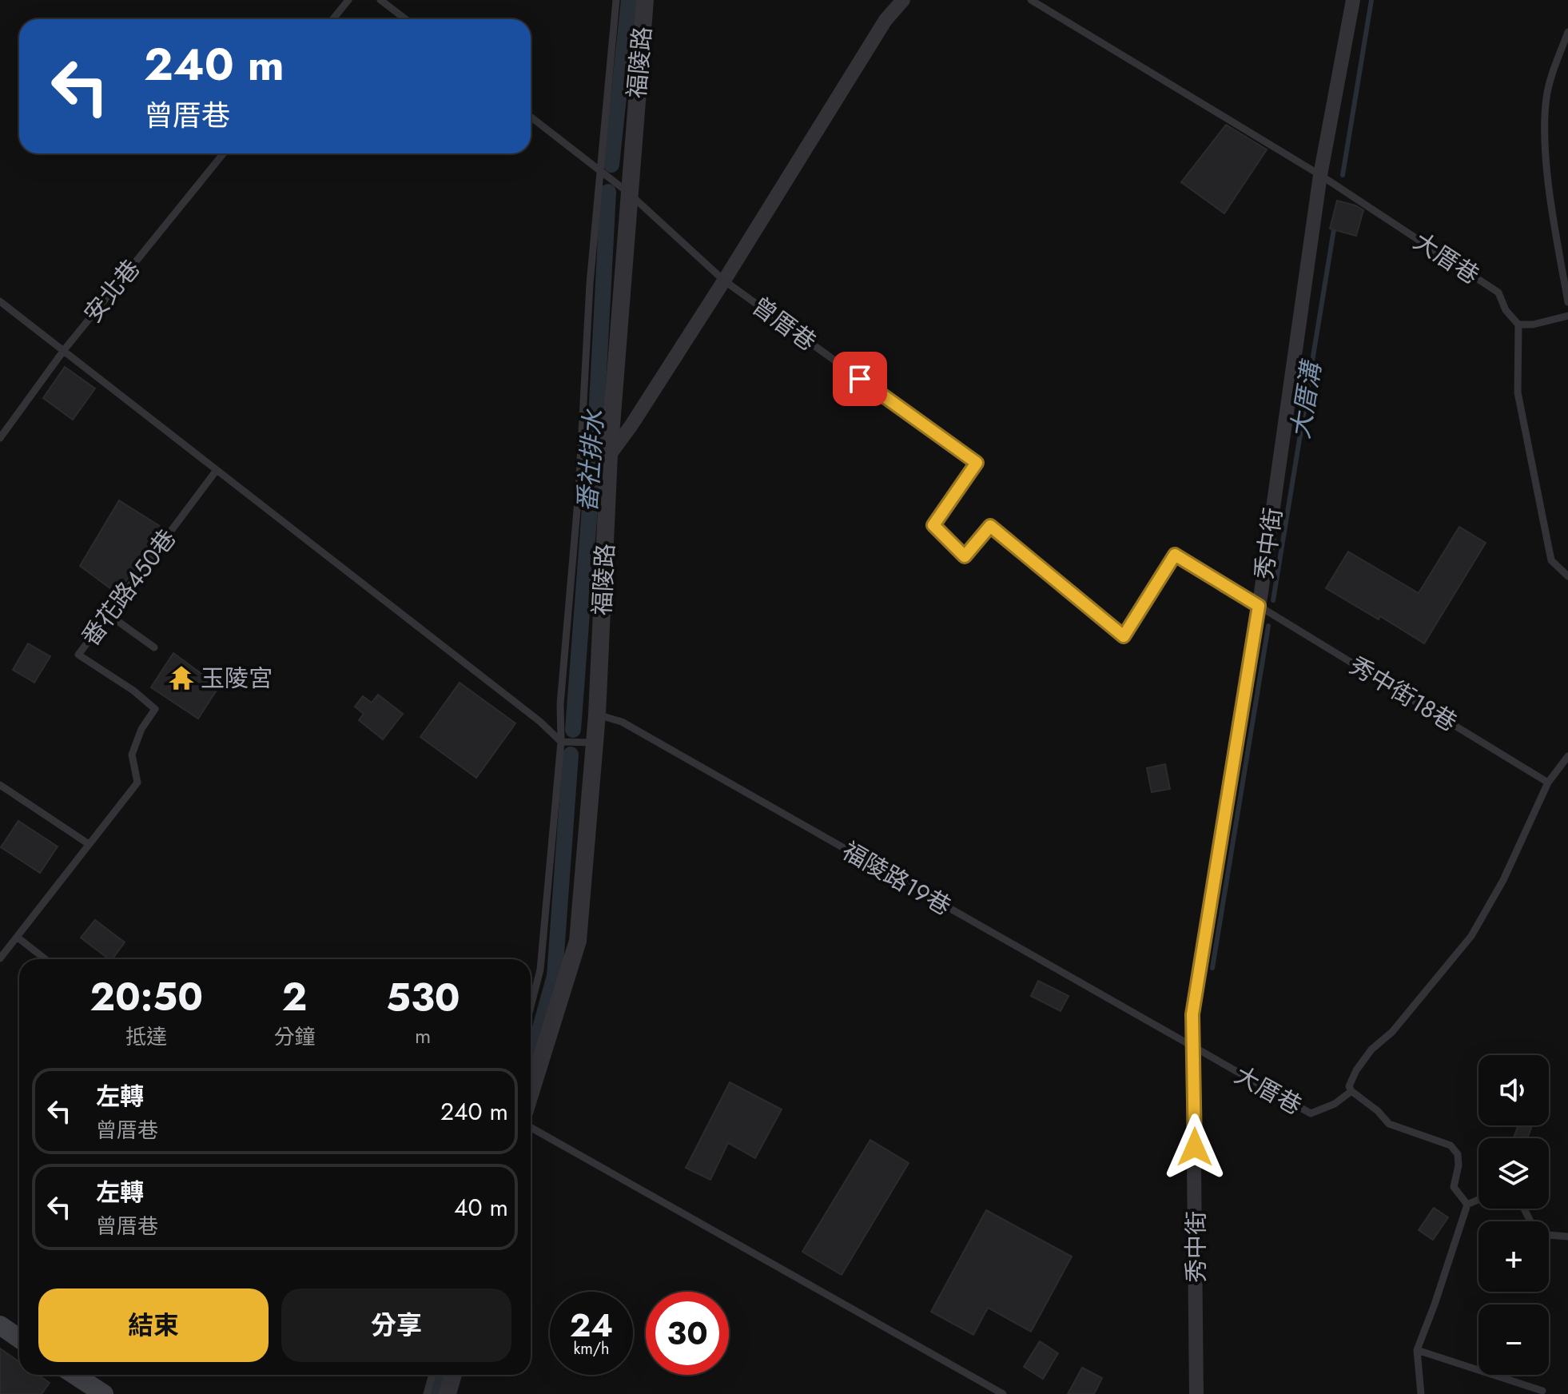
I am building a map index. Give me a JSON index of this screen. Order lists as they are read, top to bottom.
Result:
{
  "streets": {
    "street": ["福陵路", "秀中街"],
    "lane": [
      "大厝巷",
      "安北巷",
      "曾厝巷",
      "番花路450巷",
      "秀中街18巷",
      "福陵路19巷"
    ]
  },
  "crossings": [
    ["福陵路", "曾厝巷"],
    ["福陵路", "福陵路19巷"],
    ["大厝巷", "秀中街"],
    ["大厝巷", "福陵路19巷"],
    ["曾厝巷", "秀中街"],
    ["曾厝巷", "秀中街18巷"],
    ["秀中街", "秀中街18巷"],
    ["秀中街", "福陵路19巷"]
  ],
  "water": ["大厝溝", "番社排水"],
  "places": {
    "temple": ["玉陵宮"]
  },
  "page": {
    "turn": ["240 m", "曾厝巷"],
    "eta": [
      "20:50",
      "抵達",
      "2",
      "分鐘",
      "530",
      "m"
    ],
    "map_buttons": ["+", "−"],
    "list": [
      {
        "name": "左轉",
        "note": "曾厝巷",
        "value": "240 m"
      },
      {
        "name": "左轉",
        "note": "曾厝巷",
        "value": "40 m"
      }
    ],
    "buttons": ["結束", "分享"],
    "speed": "24 km/h",
    "limit": "30"
  }
}
